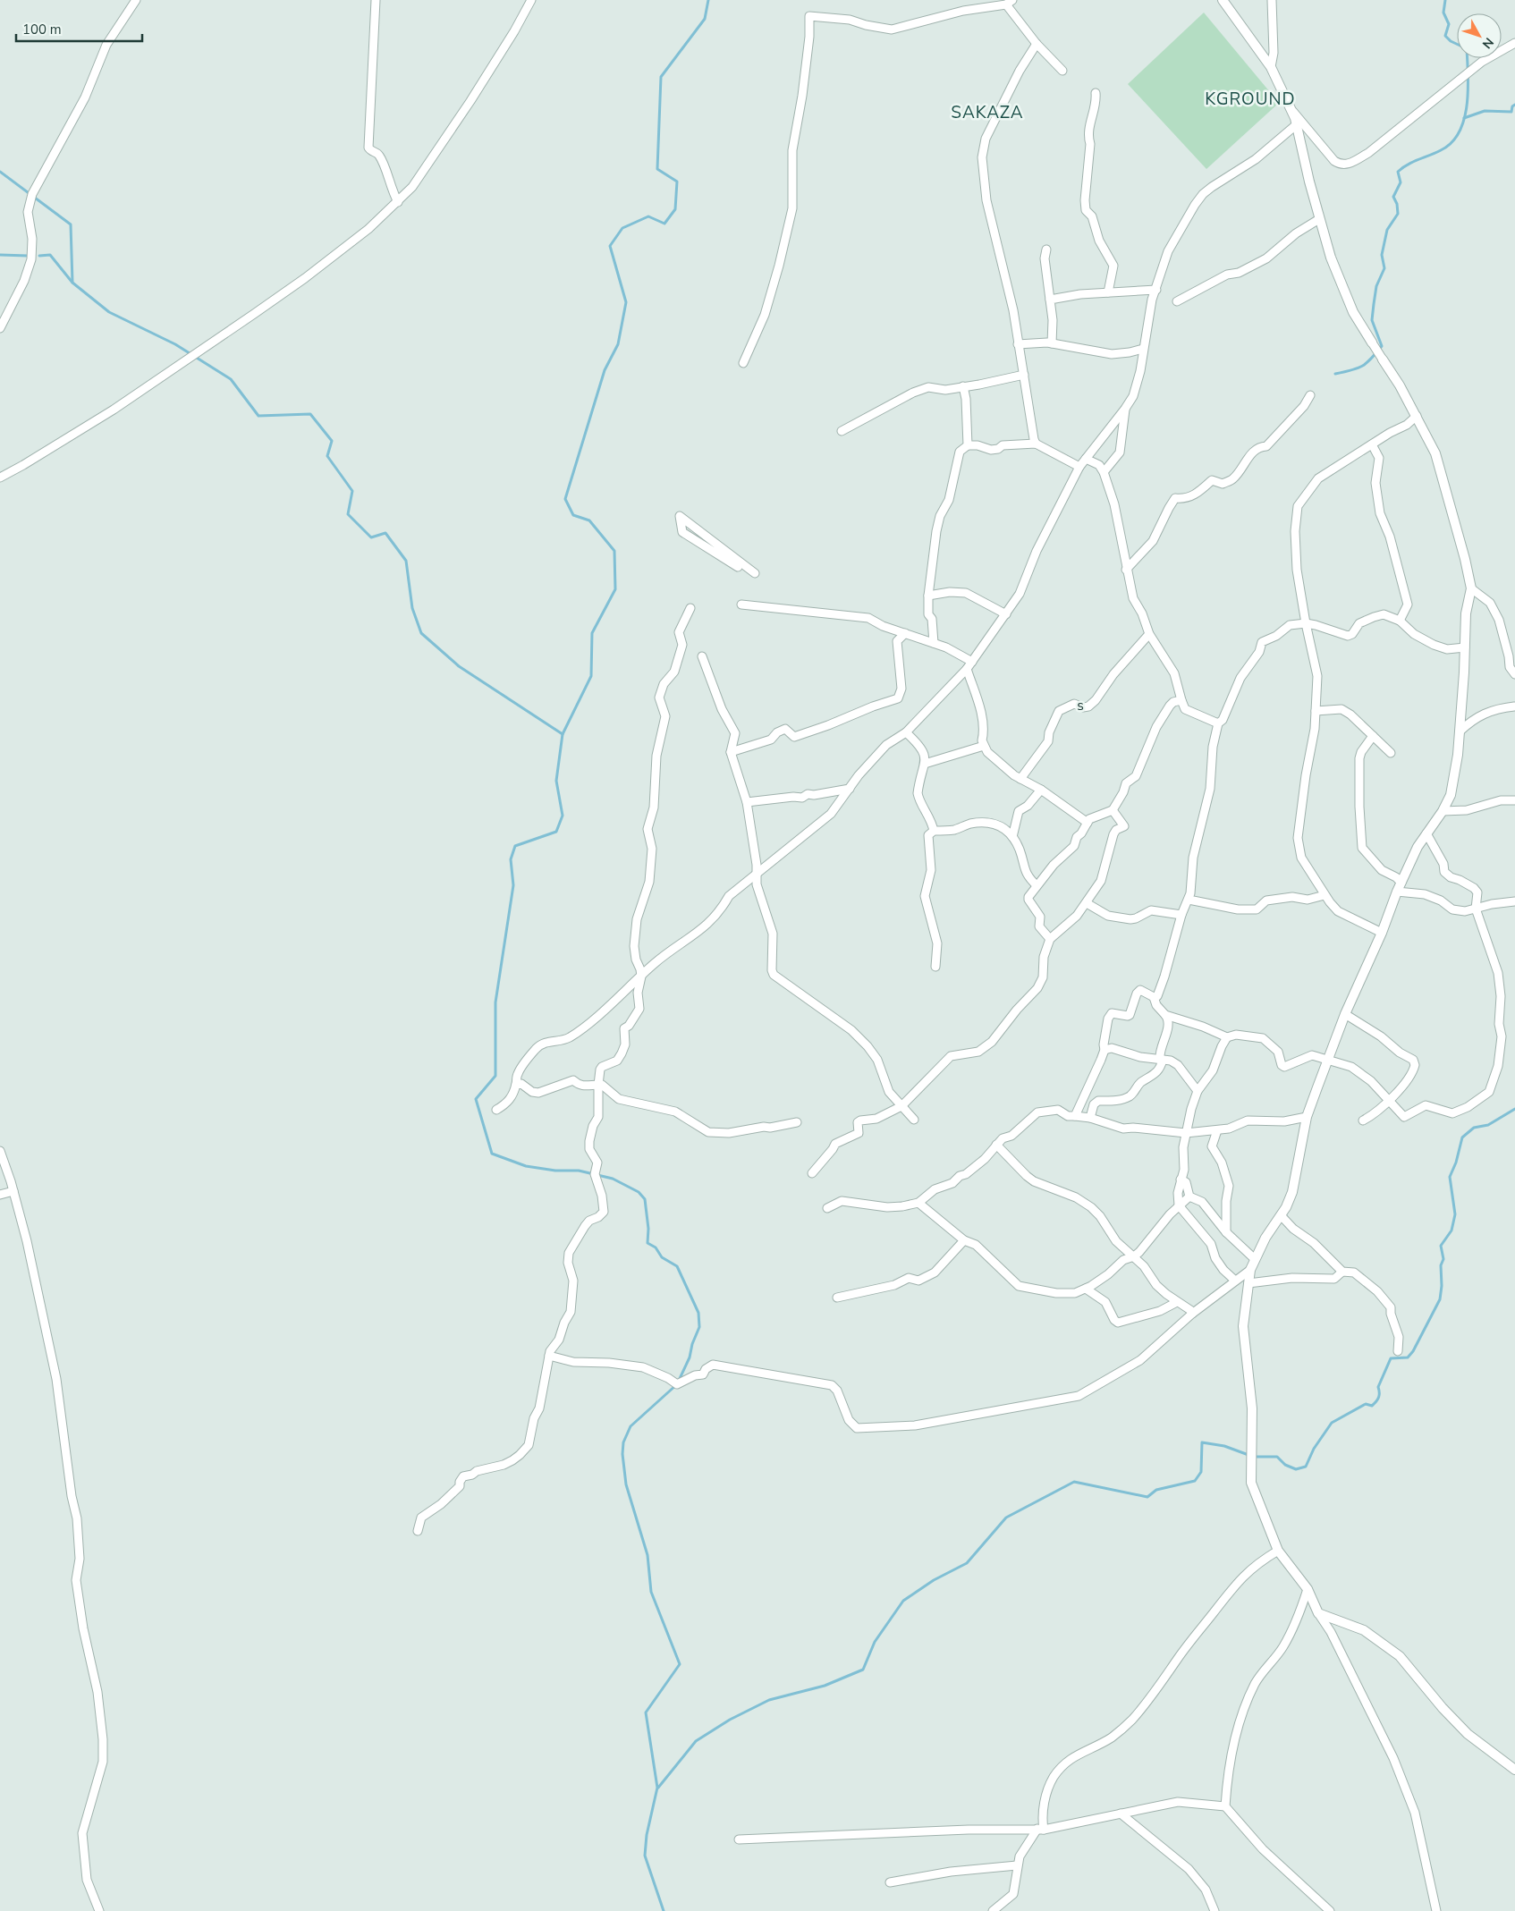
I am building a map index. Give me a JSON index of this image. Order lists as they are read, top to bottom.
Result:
{
  "streets": {
    "street": ["s"]
  },
  "districts": ["KGROUND", "SAKAZA"],
  "scale_bar": "100 m",
  "north": "bottom right"
}
